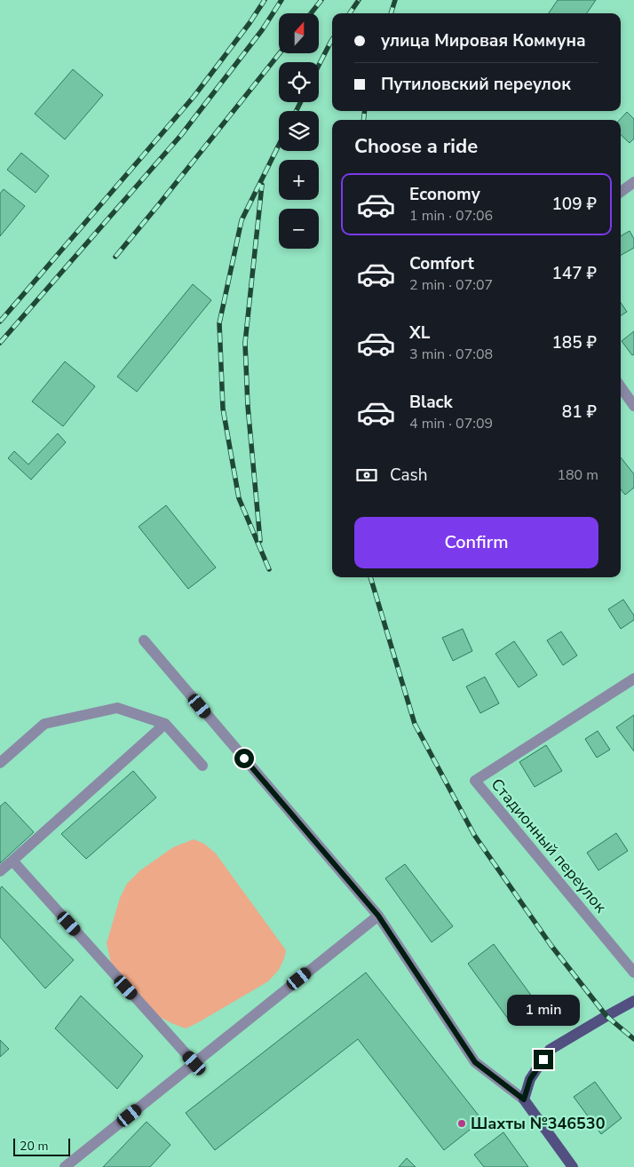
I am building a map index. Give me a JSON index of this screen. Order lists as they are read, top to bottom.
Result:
{
  "streets": {
    "street": ["Стадионный переулок"]
  },
  "places": ["Шахты №346530"],
  "scale_bar": "20 m",
  "north": "top",
  "page": {
    "map_buttons": ["+", "−"],
    "banner": ["улица Мировая Коммуна", "Путиловский переулок"],
    "heading": "Choose a ride",
    "list": [
      {
        "name": "Economy",
        "note": "1 min · 07:06",
        "value": "109 ₽"
      },
      {
        "name": "Comfort",
        "note": "2 min · 07:07",
        "value": "147 ₽"
      },
      {
        "name": "XL",
        "note": "3 min · 07:08",
        "value": "185 ₽"
      },
      {
        "name": "Black",
        "note": "4 min · 07:09",
        "value": "81 ₽"
      }
    ],
    "pay": ["Cash", "180 m"],
    "buttons": "Confirm",
    "bubble": "1 min",
    "scale": "20 m"
  }
}
